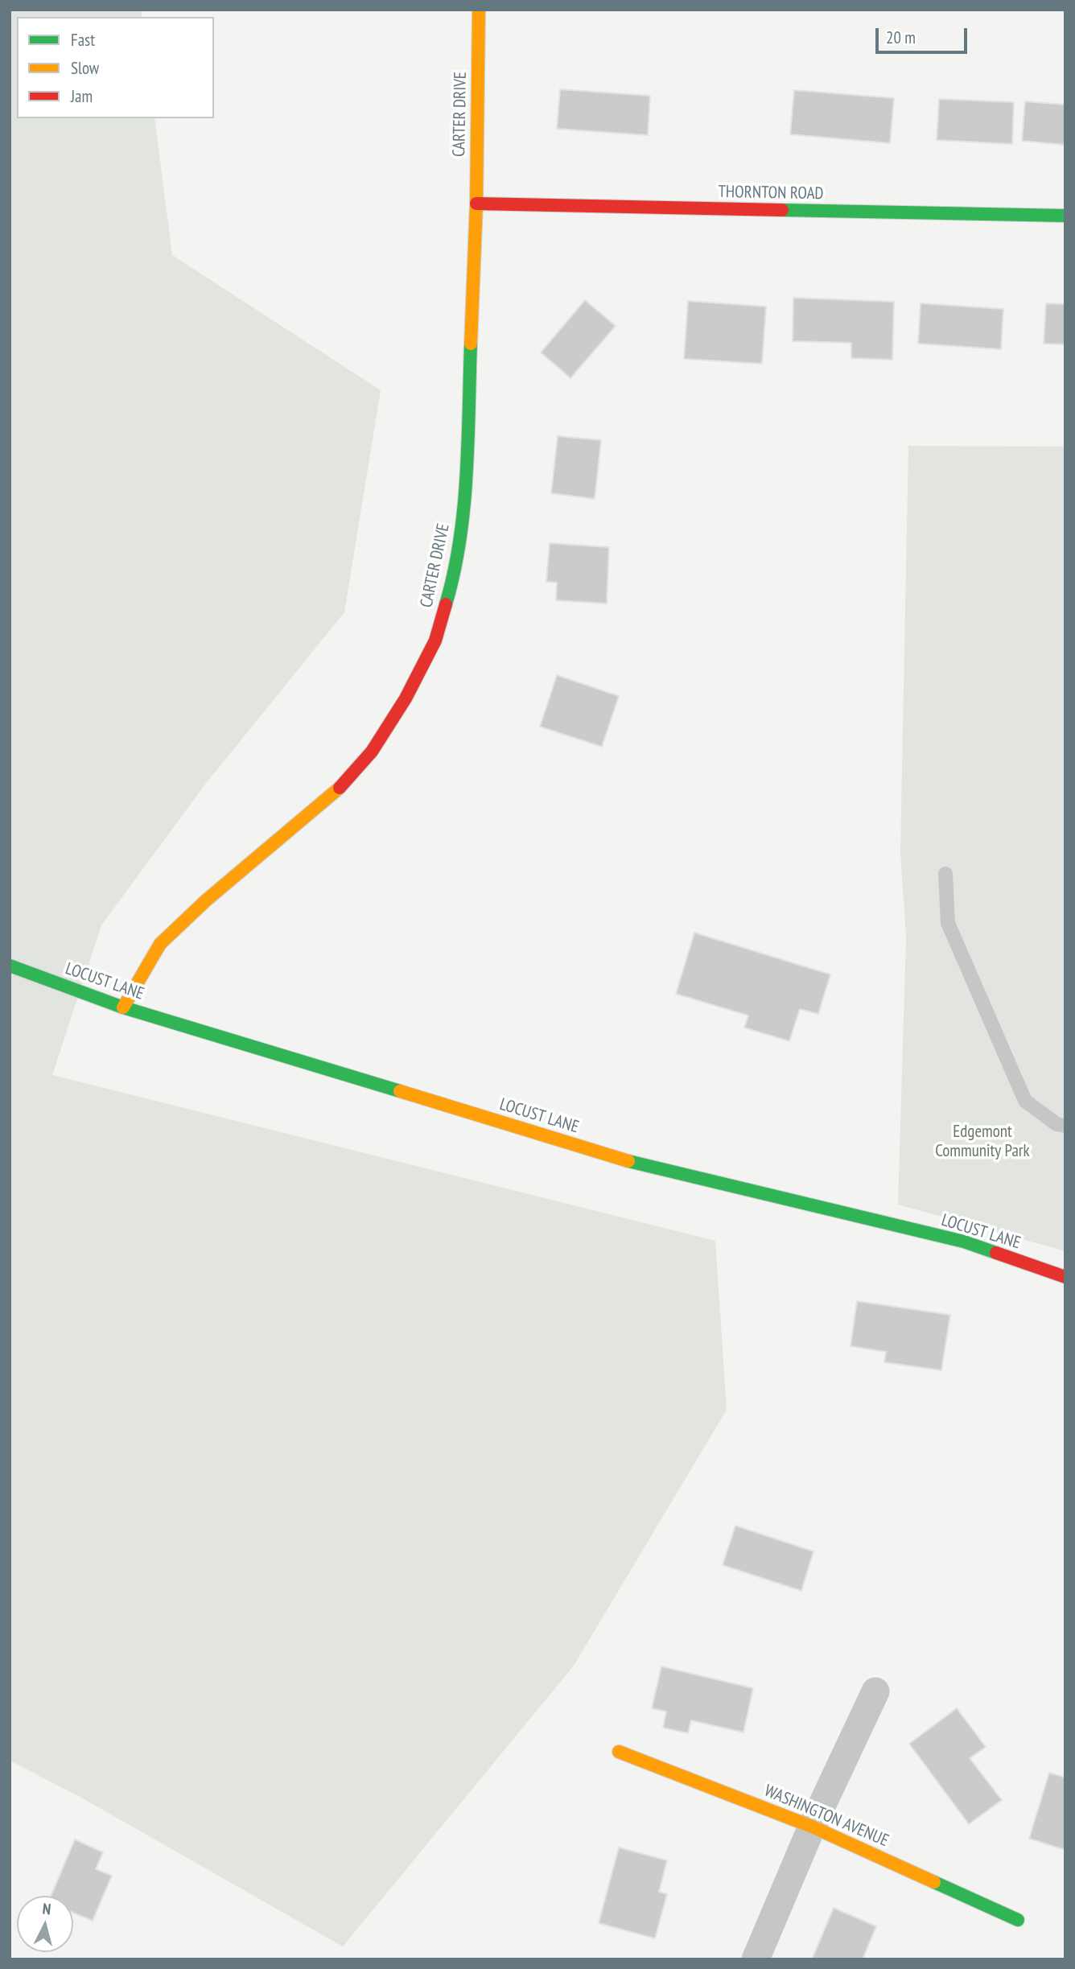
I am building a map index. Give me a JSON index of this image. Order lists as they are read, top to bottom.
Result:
{
  "streets": {
    "street": [
      "CARTER DRIVE",
      "THORNTON ROAD",
      "LOCUST LANE",
      "WASHINGTON AVENUE"
    ]
  },
  "crossings": [
    ["CARTER DRIVE", "THORNTON ROAD"],
    ["CARTER DRIVE", "LOCUST LANE"]
  ],
  "parks": ["Edgemont Community Park"],
  "legend": ["Fast", "Slow", "Jam"],
  "scale_bar": "20 m",
  "north": "top"
}
